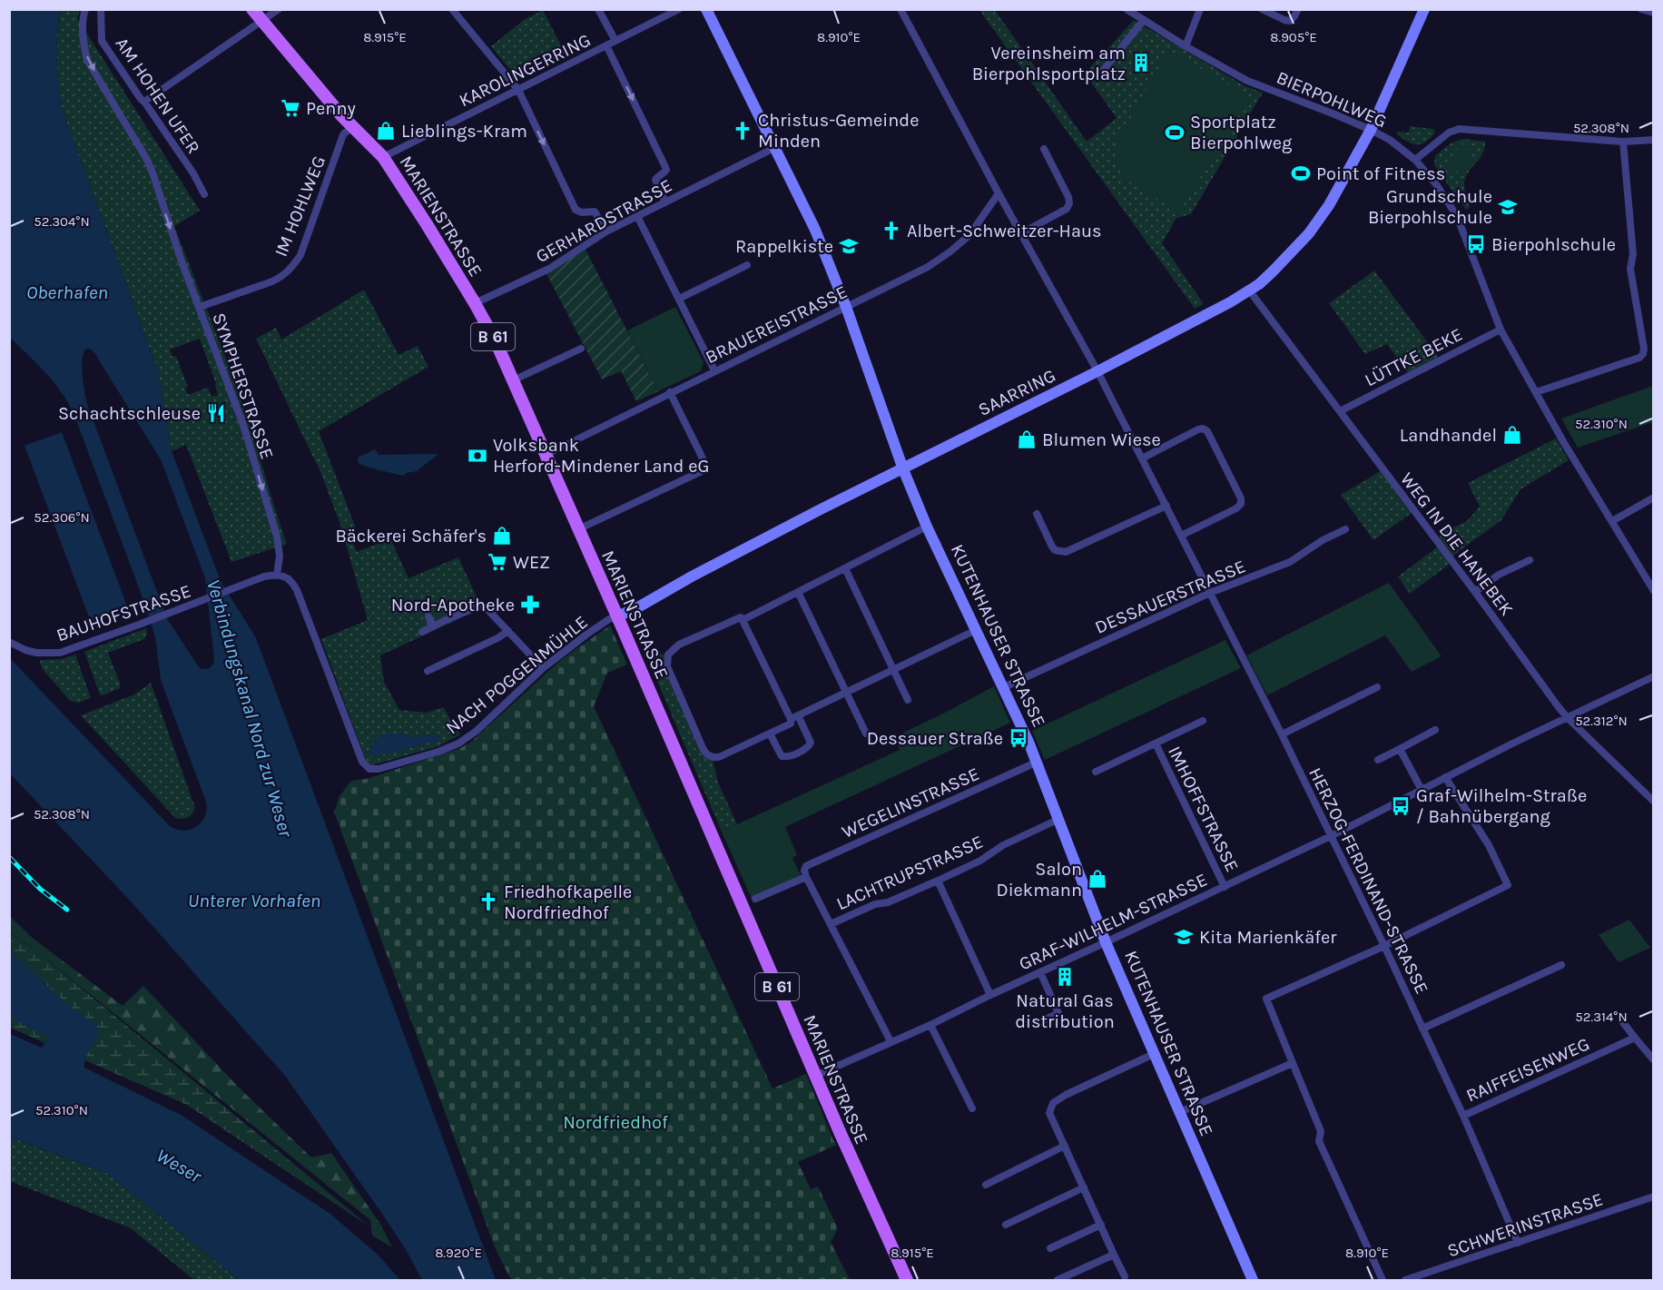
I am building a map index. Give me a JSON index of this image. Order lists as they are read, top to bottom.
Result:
{
  "streets": {
    "main road": ["MARIENSTRASSE", "B 61"],
    "street": [
      "KAROLINGERRING",
      "AM HOHEN UFER",
      "BIERPOHLWEG",
      "IM HOHLWEG",
      "GERHARDSTRASSE",
      "BRAUEREISTRASSE",
      "LÜTTKE BEKE",
      "SYMPHERSTRASSE",
      "SAARRING",
      "WEG IN DIE HANEBEK",
      "DESSAUERSTRASSE",
      "BAUHOFSTRASSE",
      "KUTENHAUSER STRASSE",
      "NACH POGGENMÜHLE",
      "WEGELINSTRASSE",
      "IMHOFFSTRASSE",
      "LACHTRUPSTRASSE",
      "HERZOG-FERDINAND-STRASSE",
      "GRAF-WILHELM-STRASSE",
      "RAIFFEISENWEG",
      "SCHWERINSTRASSE"
    ]
  },
  "crossings": [
    ["KAROLINGERRING", "MARIENSTRASSE"],
    ["BIERPOHLWEG", "LÜTTKE BEKE"],
    ["BIERPOHLWEG", "SAARRING"],
    ["IM HOHLWEG", "MARIENSTRASSE"],
    ["IM HOHLWEG", "SYMPHERSTRASSE"],
    ["MARIENSTRASSE", "GERHARDSTRASSE"],
    ["MARIENSTRASSE", "BRAUEREISTRASSE"],
    ["MARIENSTRASSE", "SAARRING"],
    ["MARIENSTRASSE", "NACH POGGENMÜHLE"],
    ["MARIENSTRASSE", "GRAF-WILHELM-STRASSE"],
    ["GERHARDSTRASSE", "KUTENHAUSER STRASSE"],
    ["BRAUEREISTRASSE", "KUTENHAUSER STRASSE"],
    ["BRAUEREISTRASSE", "HERZOG-FERDINAND-STRASSE"],
    ["LÜTTKE BEKE", "WEG IN DIE HANEBEK"],
    ["SYMPHERSTRASSE", "BAUHOFSTRASSE"],
    ["SYMPHERSTRASSE", "NACH POGGENMÜHLE"],
    ["SAARRING", "WEG IN DIE HANEBEK"],
    ["SAARRING", "KUTENHAUSER STRASSE"],
    ["SAARRING", "NACH POGGENMÜHLE"],
    ["SAARRING", "HERZOG-FERDINAND-STRASSE"],
    ["WEG IN DIE HANEBEK", "GRAF-WILHELM-STRASSE"],
    ["DESSAUERSTRASSE", "KUTENHAUSER STRASSE"],
    ["DESSAUERSTRASSE", "HERZOG-FERDINAND-STRASSE"],
    ["BAUHOFSTRASSE", "NACH POGGENMÜHLE"],
    ["KUTENHAUSER STRASSE", "WEGELINSTRASSE"],
    ["KUTENHAUSER STRASSE", "LACHTRUPSTRASSE"],
    ["KUTENHAUSER STRASSE", "GRAF-WILHELM-STRASSE"],
    ["IMHOFFSTRASSE", "GRAF-WILHELM-STRASSE"],
    ["HERZOG-FERDINAND-STRASSE", "GRAF-WILHELM-STRASSE"],
    ["HERZOG-FERDINAND-STRASSE", "RAIFFEISENWEG"],
    ["HERZOG-FERDINAND-STRASSE", "SCHWERINSTRASSE"]
  ],
  "one_way": ["SYMPHERSTRASSE"],
  "water": [
    "Oberhafen",
    "Verbindungskanal Nord zur Weser",
    "Unterer Vorhafen",
    "Weser"
  ],
  "parks": ["Nordfriedhof"],
  "places": {
    "building": ["Vereinsheim am Bierpohlsportplatz", "Natural Gas distribution"],
    "supermarket": ["Penny", "WEZ"],
    "shop": [
      "Lieblings-Kram",
      "Landhandel",
      "Blumen Wiese",
      "Bäckerei Schäfer's",
      "Salon Diekmann"
    ],
    "church": ["Christus-Gemeinde Minden", "Albert-Schweitzer-Haus", "Friedhofkapelle Nordfriedhof"],
    "sports": ["Sportplatz Bierpohlweg", "Point of Fitness"],
    "school or university": ["Grundschule Bierpohlschule", "Rappelkiste", "Kita Marienkäfer"],
    "bus stop": ["Bierpohlschule", "Dessauer Straße", "Graf-Wilhelm-Straße / Bahnübergang"],
    "restaurant": ["Schachtschleuse"],
    "bank": ["Volksbank Herford-Mindener Land eG"],
    "pharmacy": ["Nord-Apotheke"]
  },
  "coordinates": [
    "8.915°E",
    "8.910°E",
    "8.905°E",
    "52.308°N",
    "52.304°N",
    "52.310°N",
    "52.306°N",
    "52.312°N",
    "52.314°N",
    "8.920°E"
  ]
}
